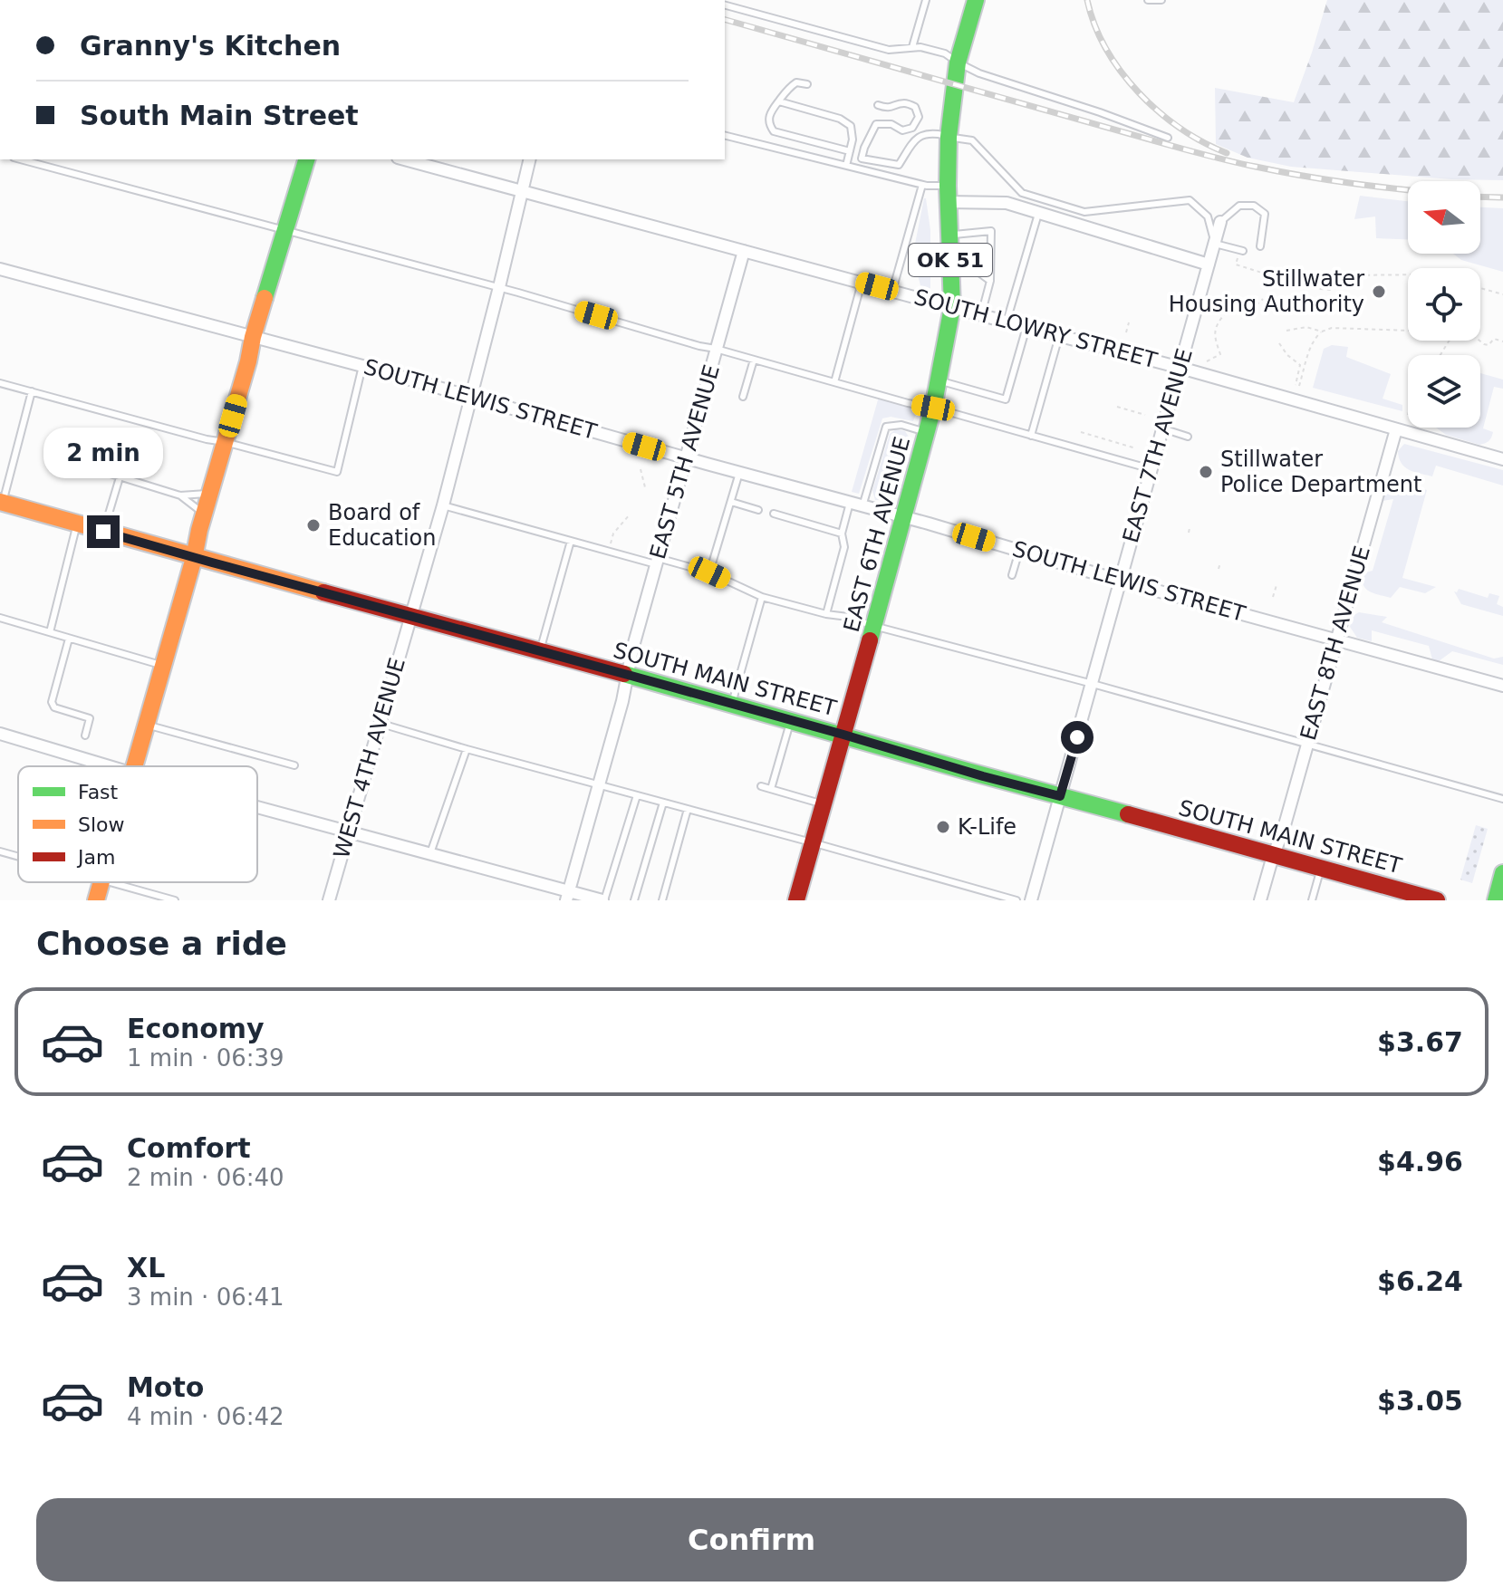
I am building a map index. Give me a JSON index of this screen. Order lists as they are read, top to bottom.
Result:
{
  "streets": {
    "main road": ["OK 51", "EAST 6TH AVENUE", "SOUTH MAIN STREET"],
    "street": [
      "SOUTH LOWRY STREET",
      "SOUTH LEWIS STREET",
      "EAST 7TH AVENUE",
      "EAST 5TH AVENUE",
      "EAST 8TH AVENUE",
      "WEST 4TH AVENUE"
    ]
  },
  "crossings": [
    ["OK 51", "EAST 6TH AVENUE"],
    ["OK 51", "SOUTH MAIN STREET"],
    ["SOUTH LOWRY STREET", "EAST 7TH AVENUE"],
    ["SOUTH LOWRY STREET", "EAST 5TH AVENUE"],
    ["SOUTH LOWRY STREET", "EAST 6TH AVENUE"],
    ["SOUTH LOWRY STREET", "EAST 8TH AVENUE"],
    ["SOUTH LOWRY STREET", "WEST 4TH AVENUE"],
    ["SOUTH LEWIS STREET", "EAST 7TH AVENUE"],
    ["SOUTH LEWIS STREET", "EAST 5TH AVENUE"],
    ["SOUTH LEWIS STREET", "EAST 6TH AVENUE"],
    ["SOUTH LEWIS STREET", "EAST 8TH AVENUE"],
    ["SOUTH LEWIS STREET", "WEST 4TH AVENUE"],
    ["EAST 7TH AVENUE", "SOUTH MAIN STREET"],
    ["EAST 5TH AVENUE", "SOUTH MAIN STREET"],
    ["EAST 6TH AVENUE", "SOUTH MAIN STREET"],
    ["EAST 8TH AVENUE", "SOUTH MAIN STREET"],
    ["SOUTH MAIN STREET", "WEST 4TH AVENUE"]
  ],
  "places": [
    "Stillwater Housing Authority",
    "Stillwater Police Department",
    "Board of Education",
    "K-Life"
  ],
  "legend": ["Fast", "Slow", "Jam"],
  "north": "left",
  "page": {
    "banner": ["Granny's Kitchen", "South Main Street"],
    "bubble": "2 min",
    "heading": "Choose a ride",
    "list": [
      {
        "name": "Economy",
        "note": "1 min · 06:39",
        "value": "$3.67"
      },
      {
        "name": "Comfort",
        "note": "2 min · 06:40",
        "value": "$4.96"
      },
      {
        "name": "XL",
        "note": "3 min · 06:41",
        "value": "$6.24"
      },
      {
        "name": "Moto",
        "note": "4 min · 06:42",
        "value": "$3.05"
      }
    ],
    "buttons": "Confirm"
  }
}
